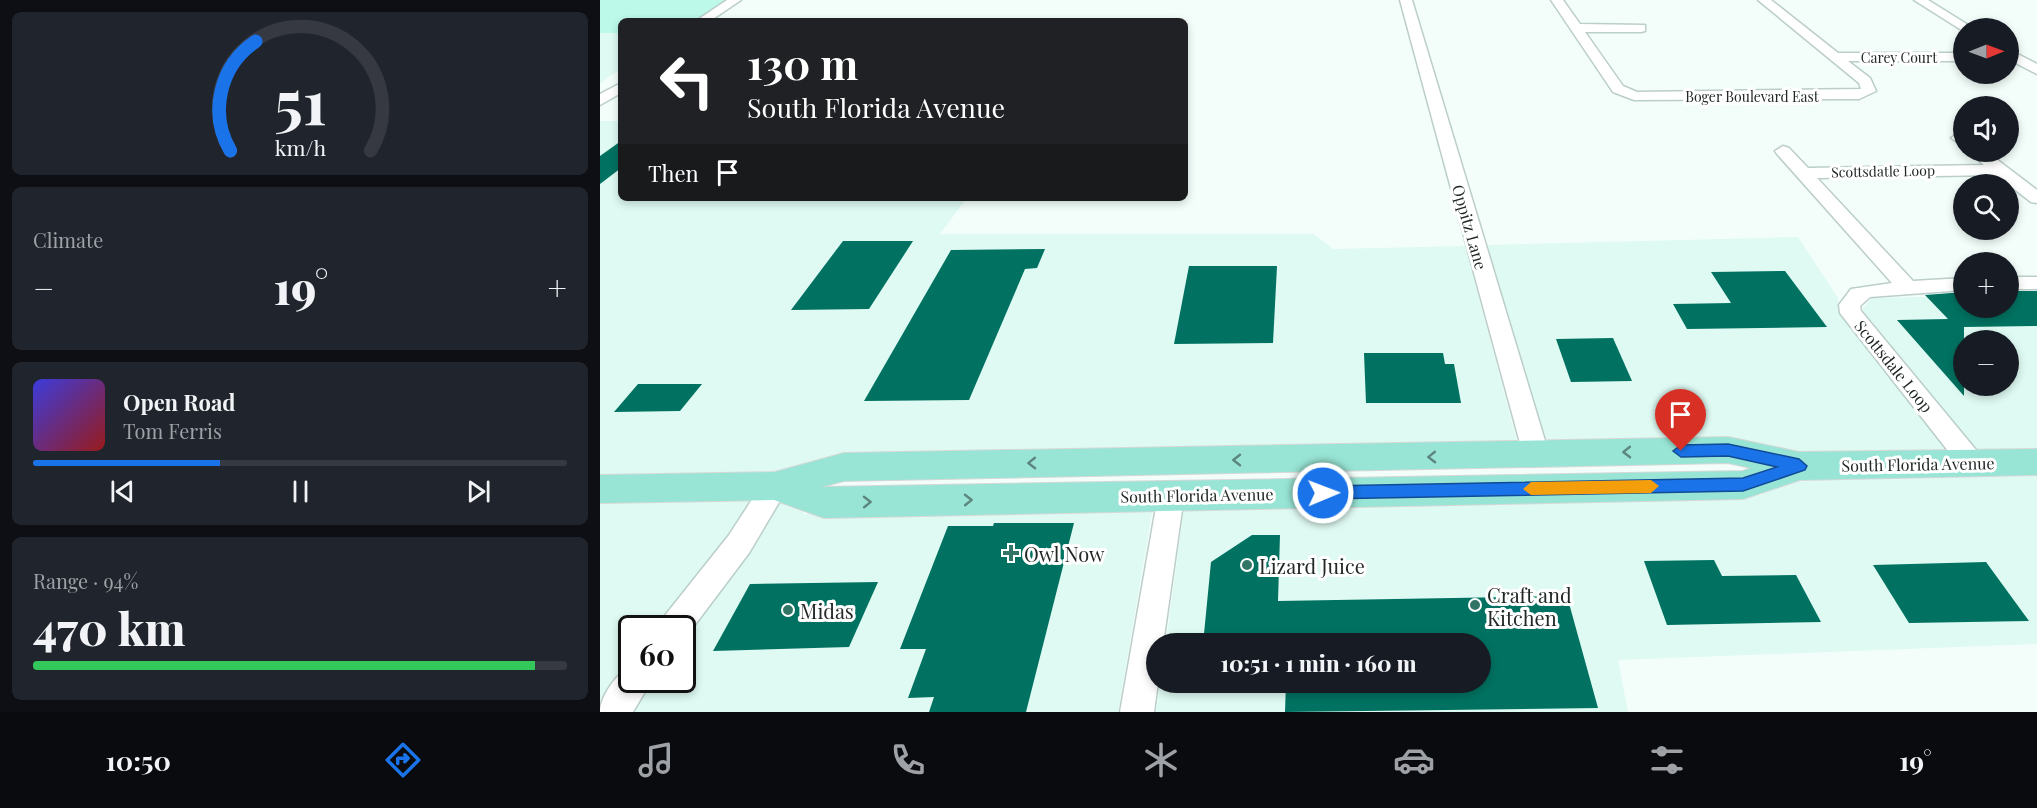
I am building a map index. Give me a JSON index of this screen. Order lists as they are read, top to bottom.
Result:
{
  "streets": {
    "main road": ["South Florida Avenue"],
    "street": [
      "Carey Court",
      "Boger Boulevard East",
      "Scottsdatle Loop",
      "Oppitz Lane",
      "Scottsdale Loop"
    ]
  },
  "crossings": [
    ["Carey Court", "Boger Boulevard East"],
    ["Oppitz Lane", "South Florida Avenue"],
    ["Scottsdale Loop", "South Florida Avenue"]
  ],
  "places": {
    "health": ["Owl Now"],
    "other": ["Lizard Juice", "Craft and Kitchen", "Midas"]
  },
  "north": "right",
  "page": {
    "map_buttons": ["+", "−"],
    "turn": ["130 m", "South Florida Avenue"],
    "then": "Then",
    "tile": [
      "Climate",
      ["Range · 94%", "470 km"]
    ],
    "heat": ["−", "19°", "+"],
    "song": ["Open Road", "Tom Ferris"],
    "limit": "60",
    "trip": "10:51 · 1 min · 160 m",
    "tabs": ["10:50", "19°"],
    "gauge": ["51", "km/h"]
  }
}
